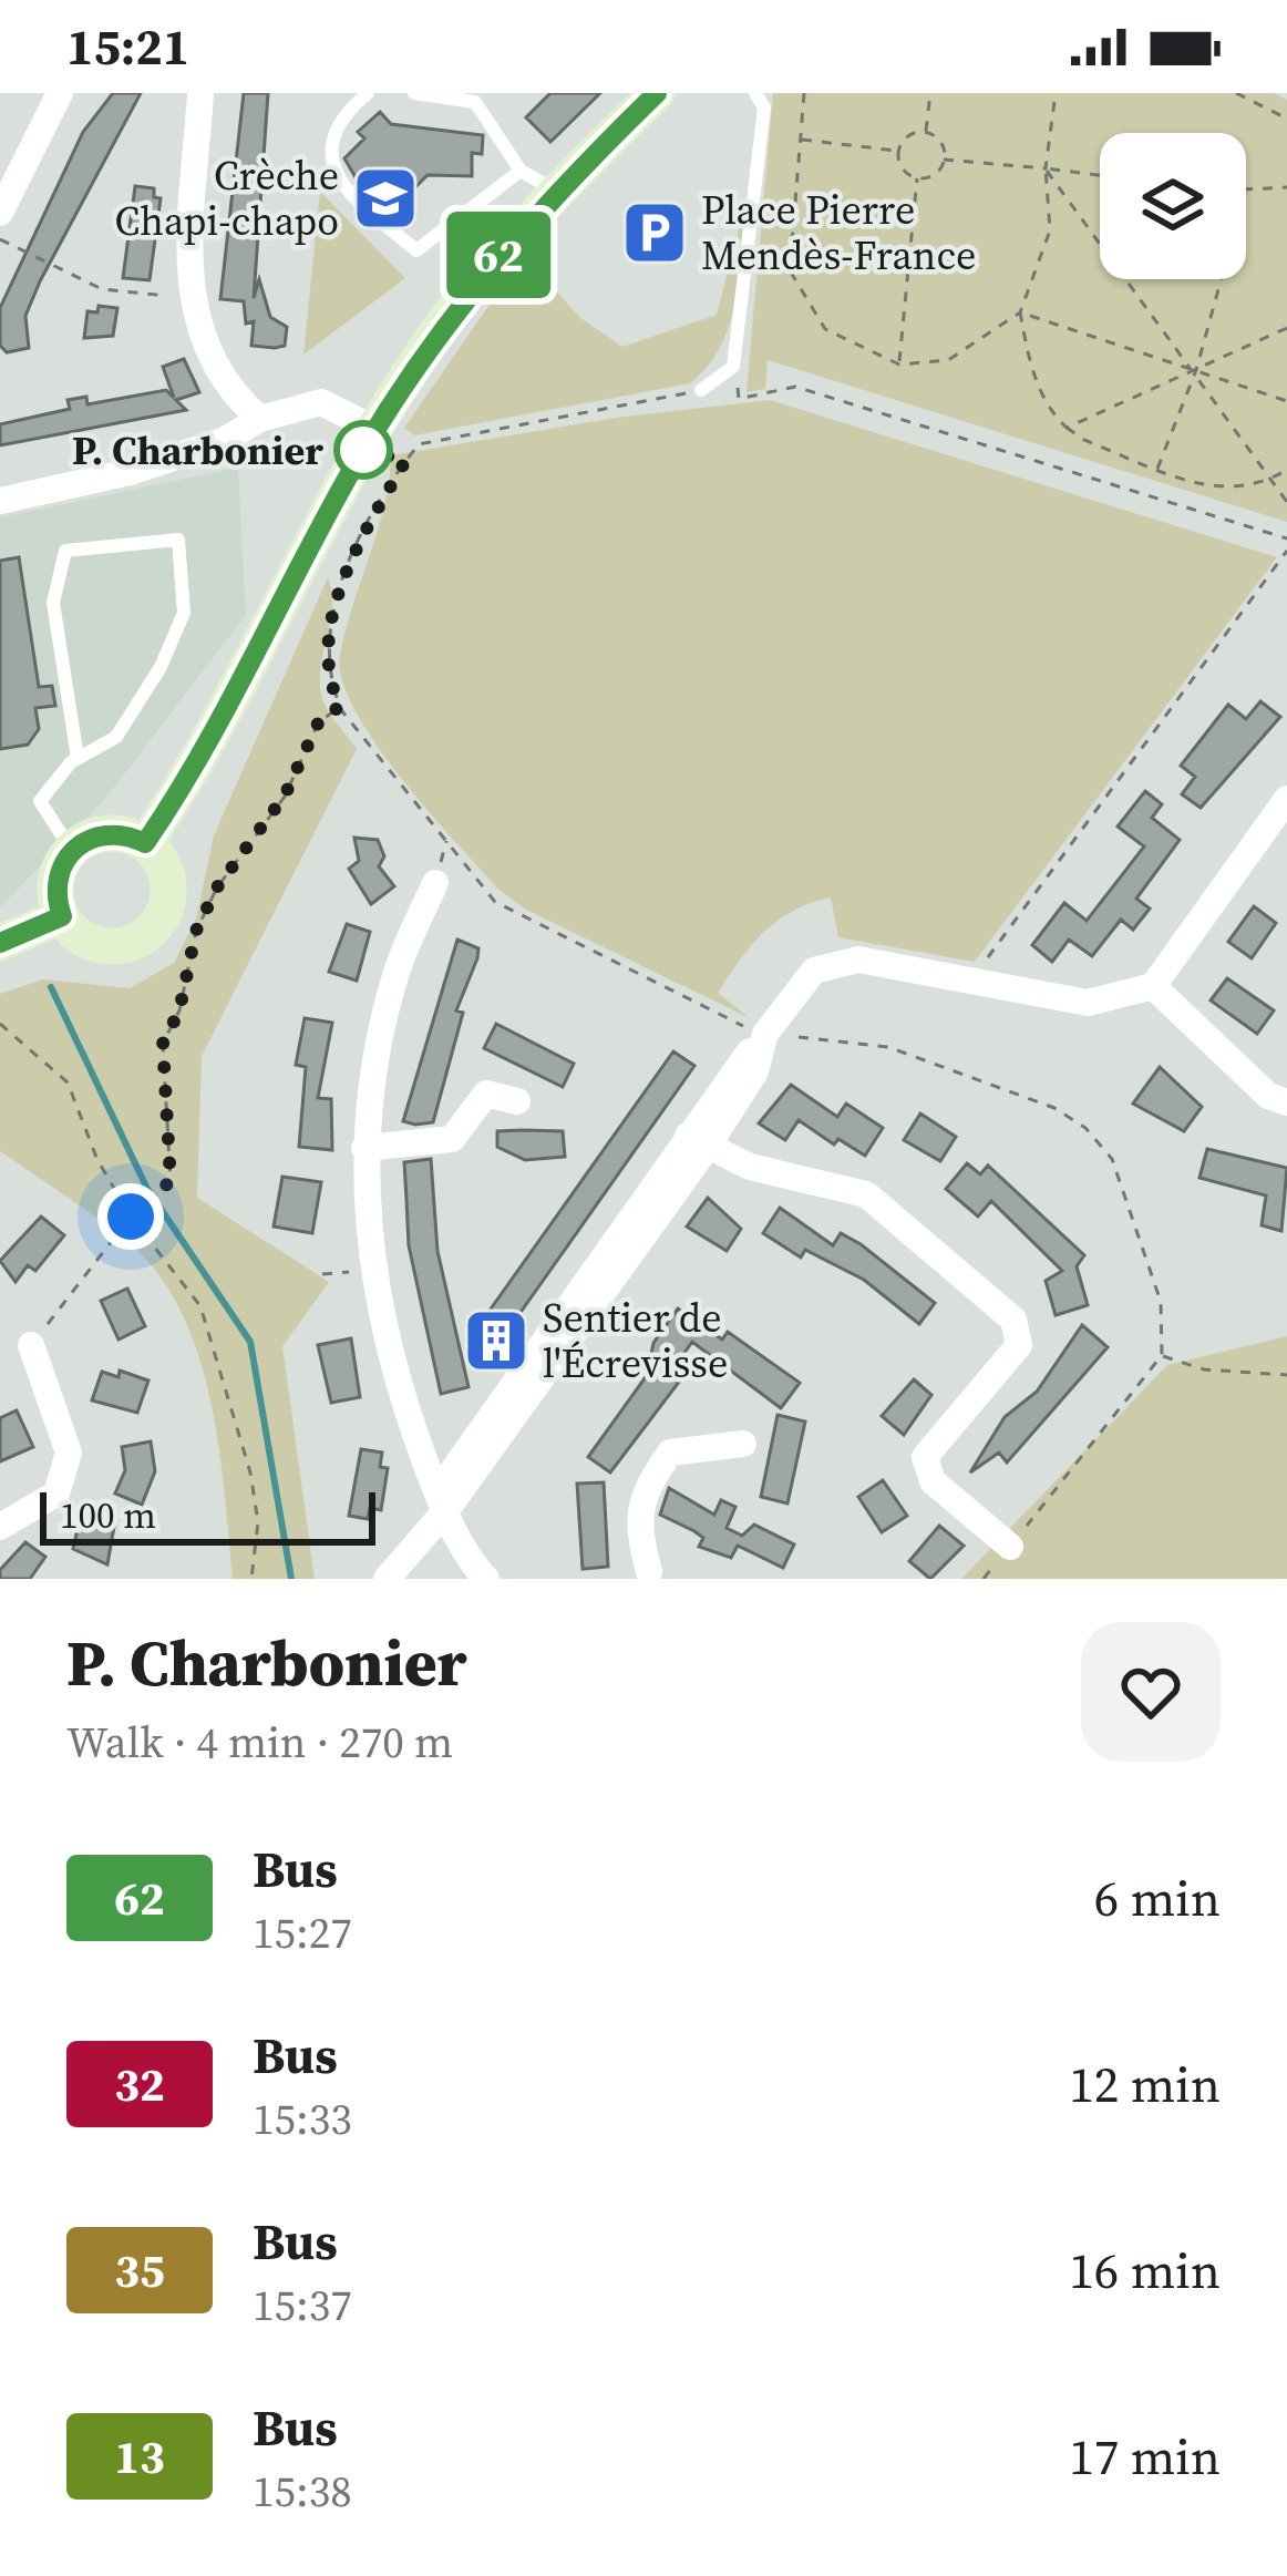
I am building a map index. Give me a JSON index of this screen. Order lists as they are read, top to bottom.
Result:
{
  "places": {
    "school or university": ["Crèche Chapi-chapo"],
    "parking": ["Place Pierre Mendès-France"],
    "other": ["P. Charbonier"],
    "building": ["Sentier de l'Écrevisse"]
  },
  "lines": ["bus line 62"],
  "scale_bar": "100 m",
  "page": {
    "status": "15:21",
    "on_map": "62",
    "scale": "100 m",
    "heading": ["P. Charbonier", "Walk · 4 min · 270 m"],
    "list": [
      {
        "mark": "62",
        "name": "Bus",
        "note": "15:27",
        "value": "6 min"
      },
      {
        "mark": "32",
        "name": "Bus",
        "note": "15:33",
        "value": "12 min"
      },
      {
        "mark": "35",
        "name": "Bus",
        "note": "15:37",
        "value": "16 min"
      },
      {
        "mark": "13",
        "name": "Bus",
        "note": "15:38",
        "value": "17 min"
      }
    ]
  }
}
